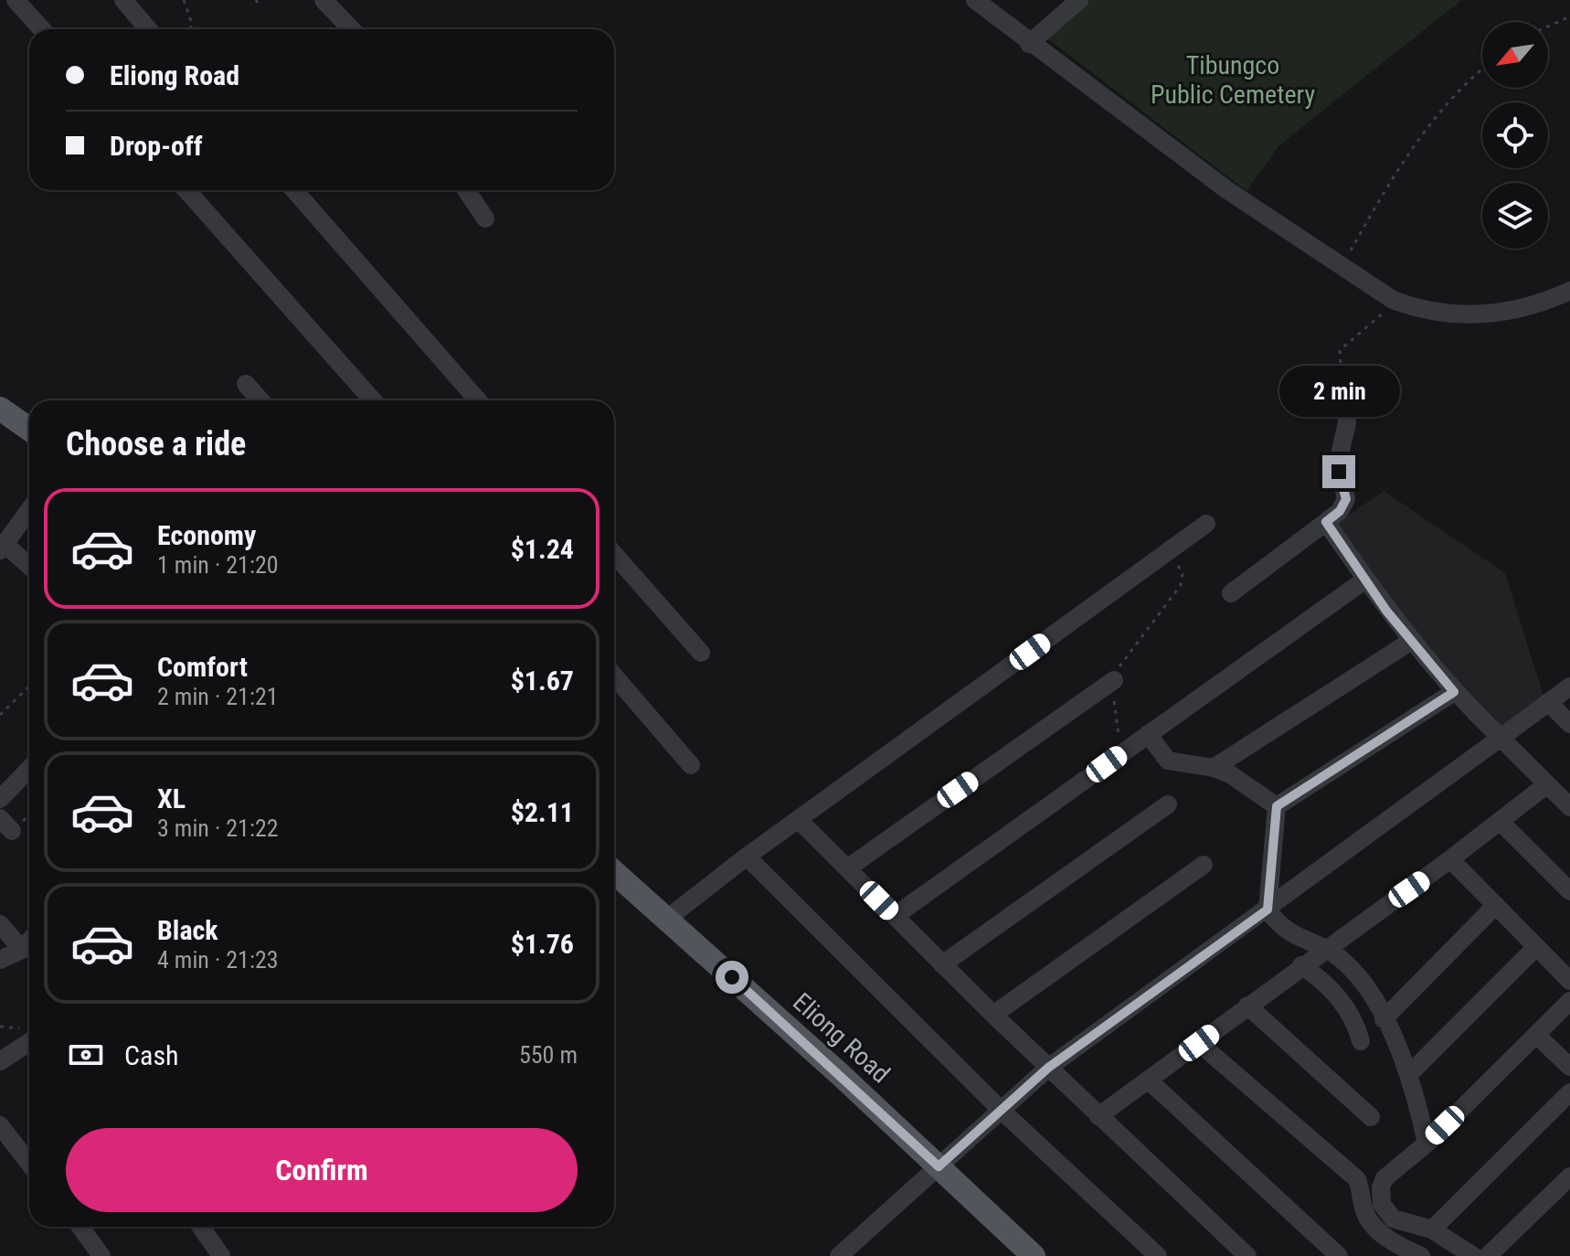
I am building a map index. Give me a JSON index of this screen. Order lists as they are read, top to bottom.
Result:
{
  "streets": {
    "main road": ["Eliong Road"]
  },
  "parks": ["Tibungco Public Cemetery"],
  "north": "bottom left",
  "page": {
    "banner": ["Eliong Road", "Drop-off"],
    "bubble": "2 min",
    "heading": "Choose a ride",
    "list": [
      {
        "name": "Economy",
        "note": "1 min · 21:20",
        "value": "$1.24"
      },
      {
        "name": "Comfort",
        "note": "2 min · 21:21",
        "value": "$1.67"
      },
      {
        "name": "XL",
        "note": "3 min · 21:22",
        "value": "$2.11"
      },
      {
        "name": "Black",
        "note": "4 min · 21:23",
        "value": "$1.76"
      }
    ],
    "pay": ["Cash", "550 m"],
    "buttons": "Confirm"
  }
}
